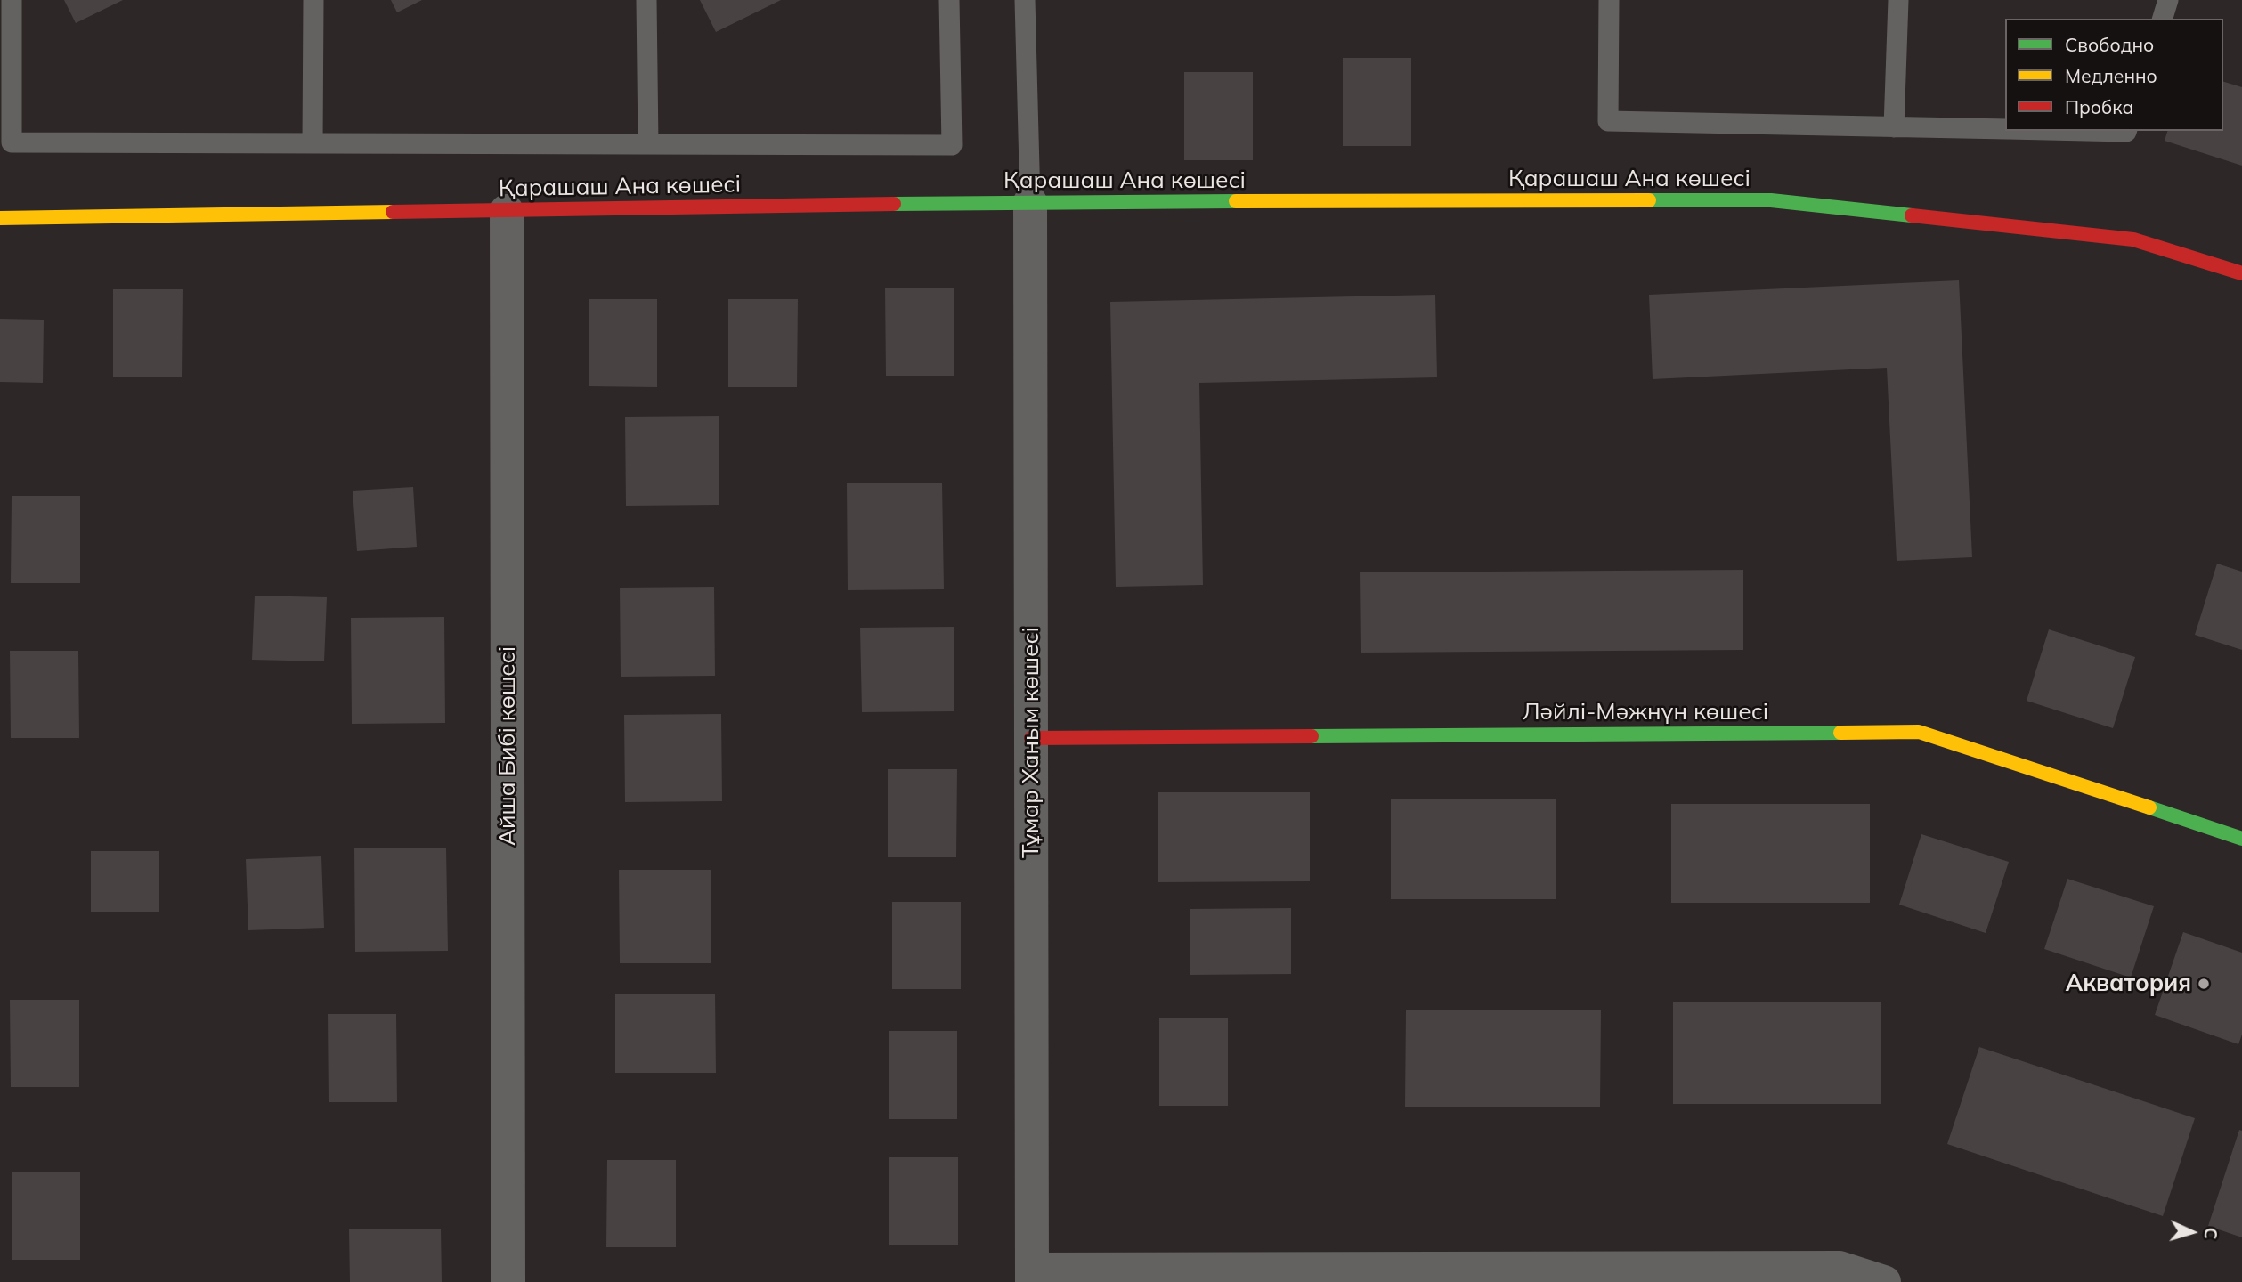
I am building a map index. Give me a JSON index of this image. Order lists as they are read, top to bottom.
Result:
{
  "streets": {
    "street": [
      "Қарашаш Ана көшесі",
      "Ләйлі-Мәжнүн көшесі",
      "Тұмар Ханым көшесі",
      "Айша Бибі көшесі"
    ]
  },
  "crossings": [
    ["Қарашаш Ана көшесі", "Тұмар Ханым көшесі"],
    ["Қарашаш Ана көшесі", "Айша Бибі көшесі"],
    ["Ләйлі-Мәжнүн көшесі", "Тұмар Ханым көшесі"]
  ],
  "places": ["Акватория"],
  "legend": ["Свободно", "Медленно", "Пробка"],
  "north": "right"
}
